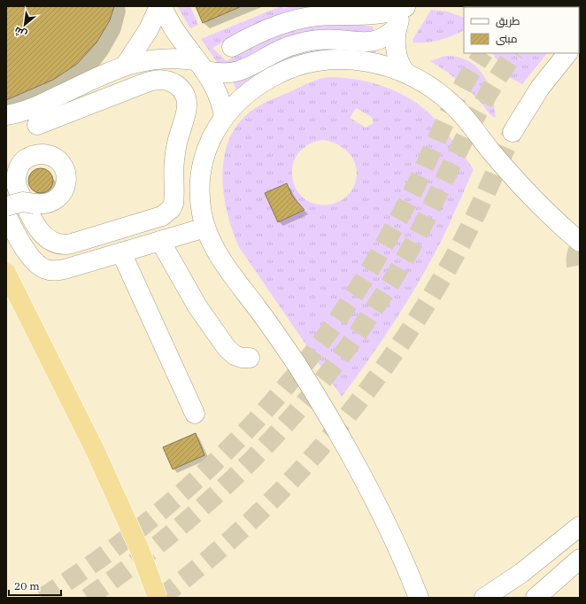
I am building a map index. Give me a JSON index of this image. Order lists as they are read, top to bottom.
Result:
{
  "legend": ["طريق", "مبنى"],
  "scale_bar": "20 m",
  "north": "bottom left"
}
